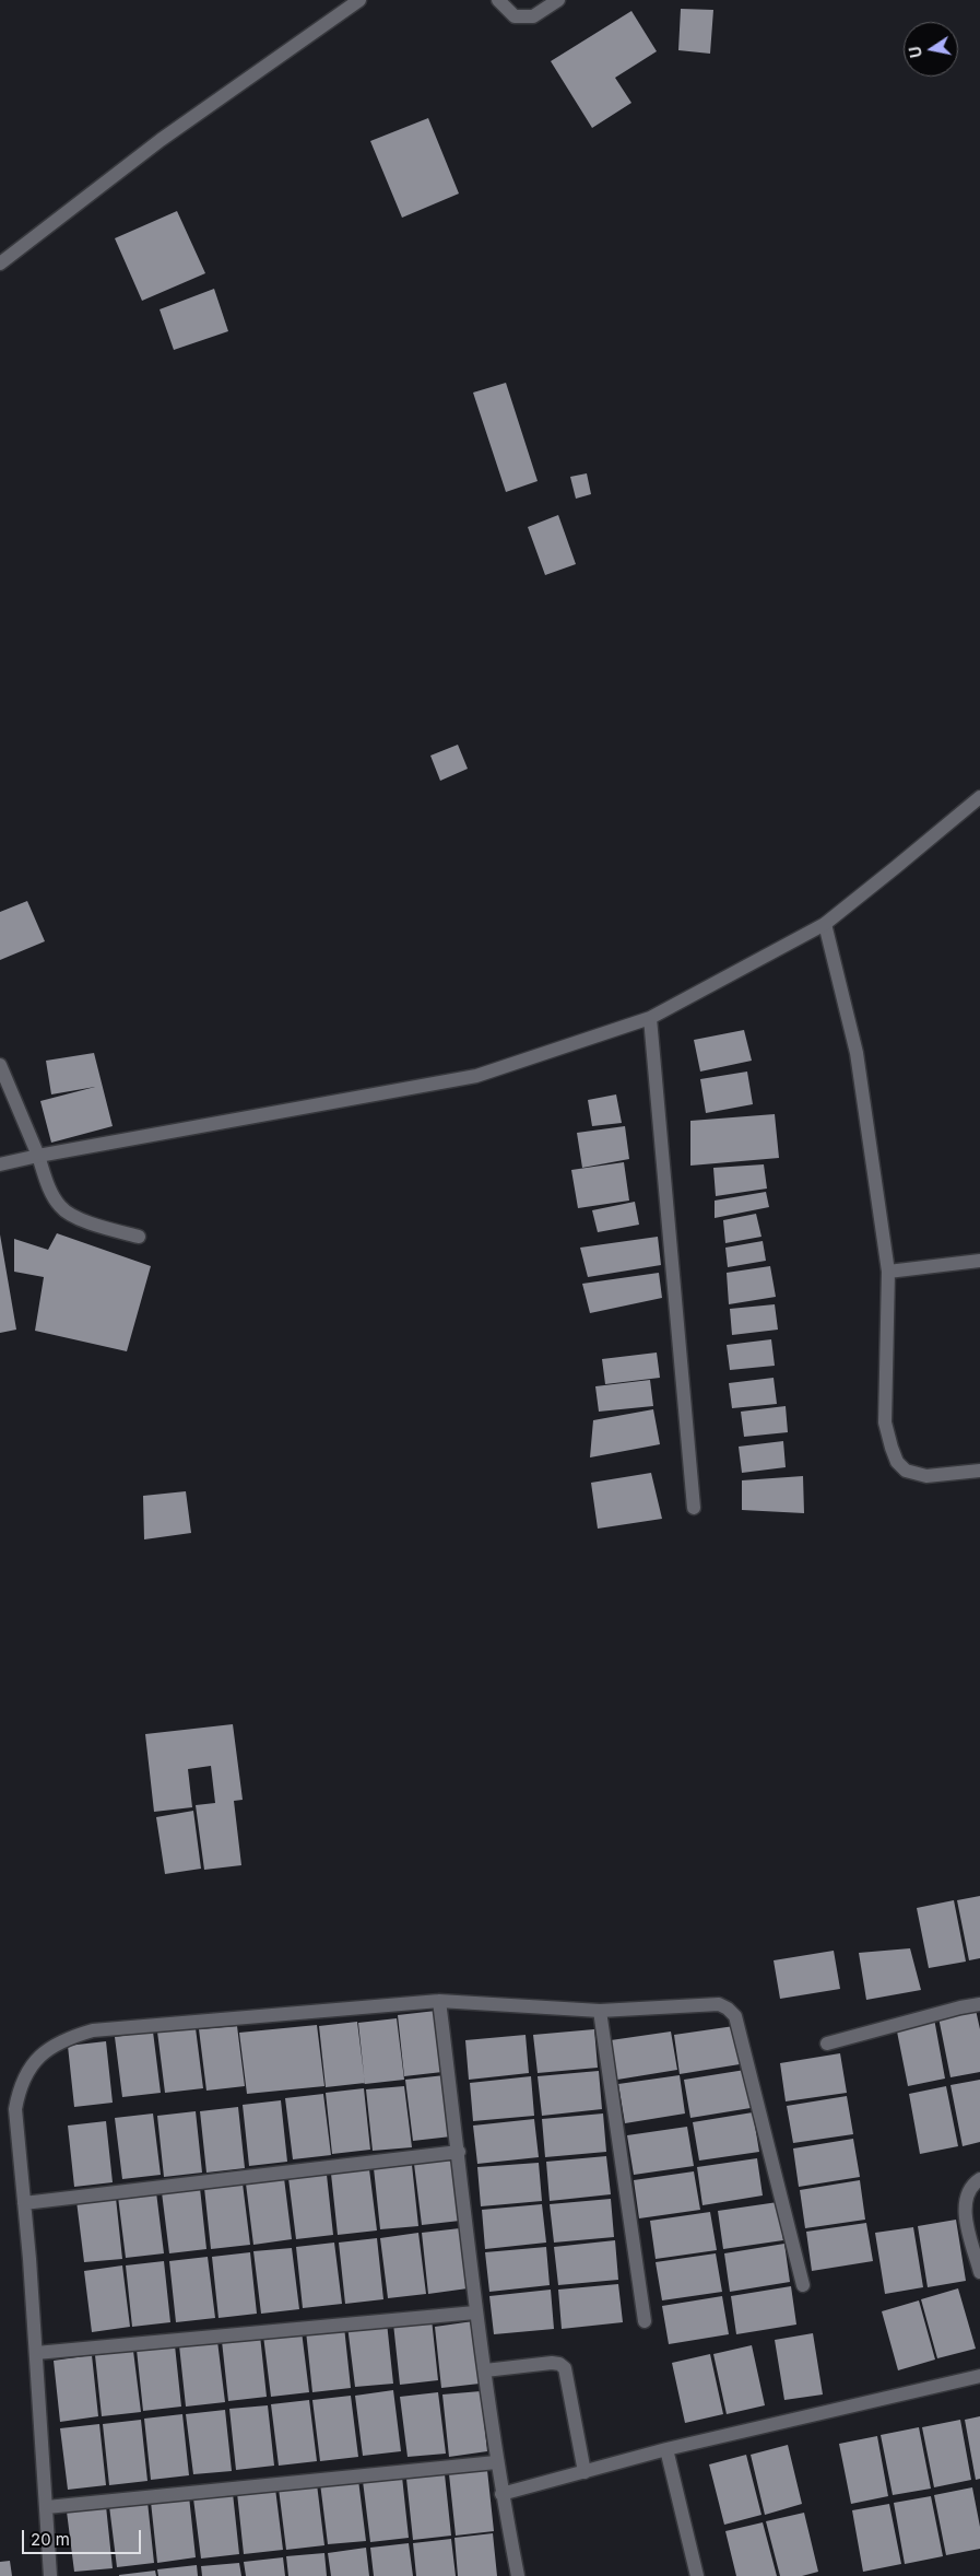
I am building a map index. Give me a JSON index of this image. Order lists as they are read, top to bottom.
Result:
{
  "scale_bar": "20 m",
  "north": "left"
}
